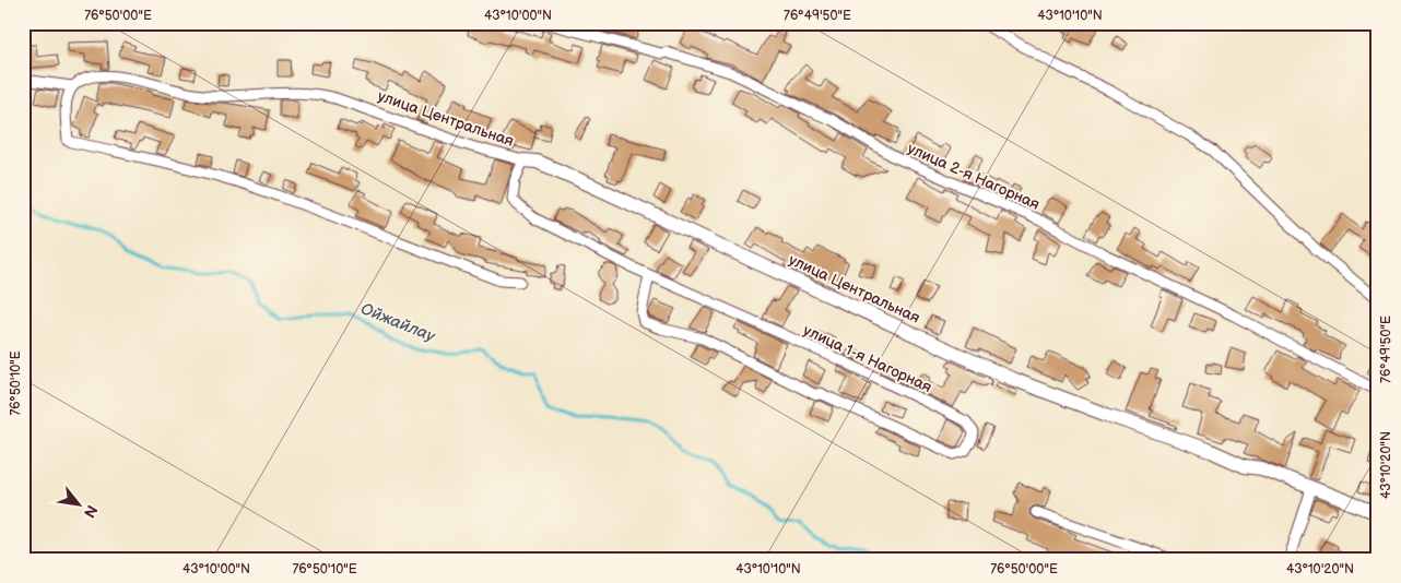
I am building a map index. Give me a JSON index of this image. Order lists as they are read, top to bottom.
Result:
{
  "streets": {
    "street": ["улица Центральная", "улица 2-я Нагорная", "улица 1-я Нагорная"]
  },
  "crossings": [
    ["улица Центральная", "улица 1-я Нагорная"]
  ],
  "water": ["Ойжайлау"],
  "north": "bottom right",
  "coordinates": [
    "76°50'00\"E",
    "43°10'00\"N",
    "76°49'50\"E",
    "43°10'10\"N",
    "76°50'10\"E",
    "43°10'20\"N"
  ]
}
